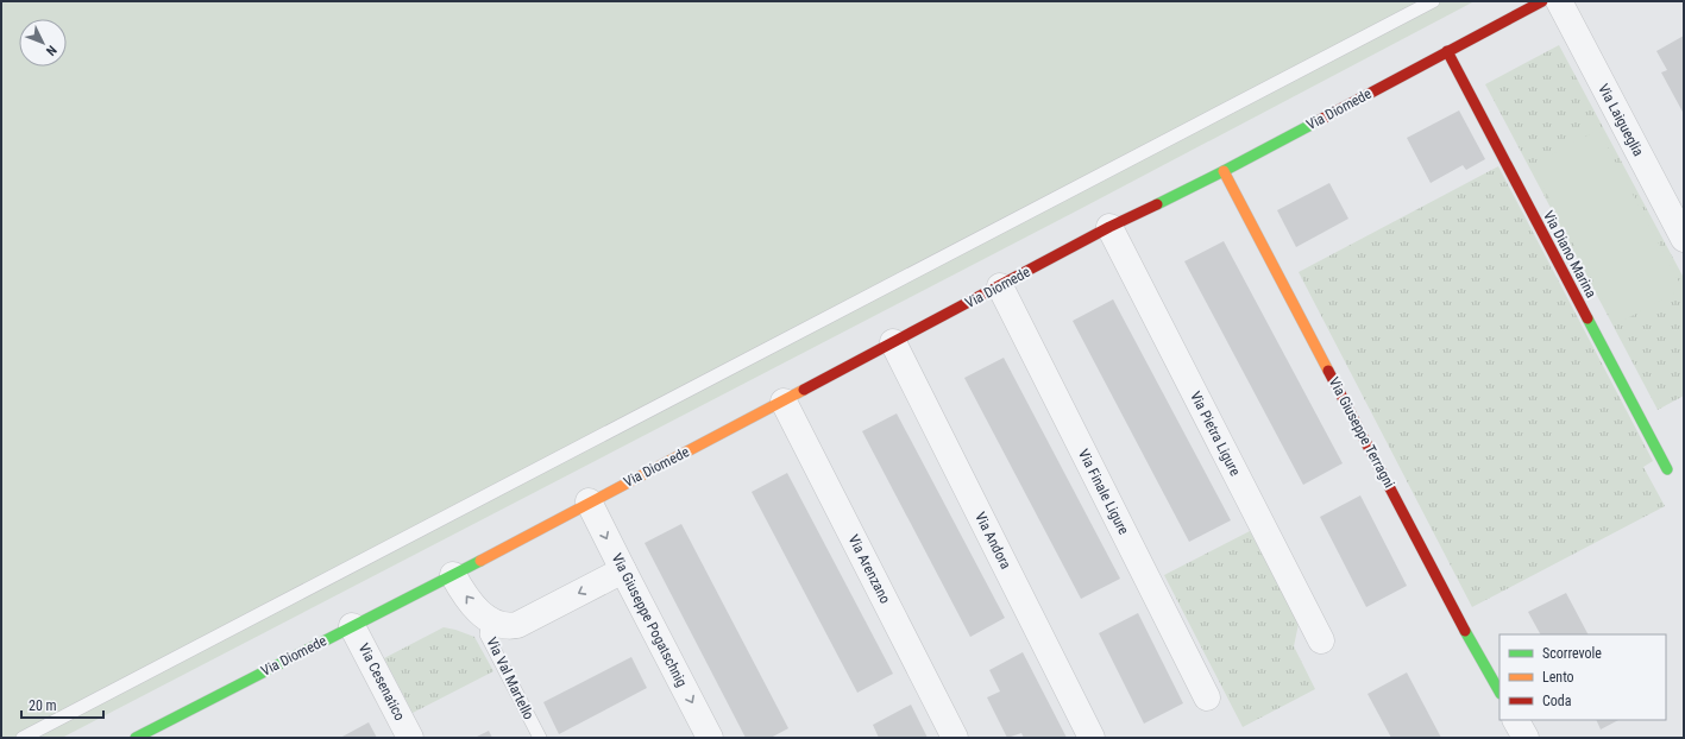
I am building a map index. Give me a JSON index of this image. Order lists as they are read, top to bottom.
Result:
{
  "streets": {
    "street": [
      "Via Diomede",
      "Via Laigueglia",
      "Via Diano Marina",
      "Via Giuseppe Terragni",
      "Via Pietra Ligure",
      "Via Finale Ligure",
      "Via Andora",
      "Via Arenzano",
      "Via Giuseppe Pogatschnig",
      "Via Cesenatico"
    ],
    "lane": ["Via Val Martello"]
  },
  "crossings": [
    ["Via Diomede", "Via Diano Marina"],
    ["Via Diomede", "Via Giuseppe Terragni"],
    ["Via Diomede", "Via Pietra Ligure"],
    ["Via Diomede", "Via Finale Ligure"],
    ["Via Diomede", "Via Andora"],
    ["Via Diomede", "Via Arenzano"],
    ["Via Diomede", "Via Giuseppe Pogatschnig"],
    ["Via Diomede", "Via Cesenatico"]
  ],
  "one_way": ["Via Giuseppe Pogatschnig"],
  "legend": ["Scorrevole", "Lento", "Coda"],
  "scale_bar": "20 m",
  "north": "bottom right"
}
